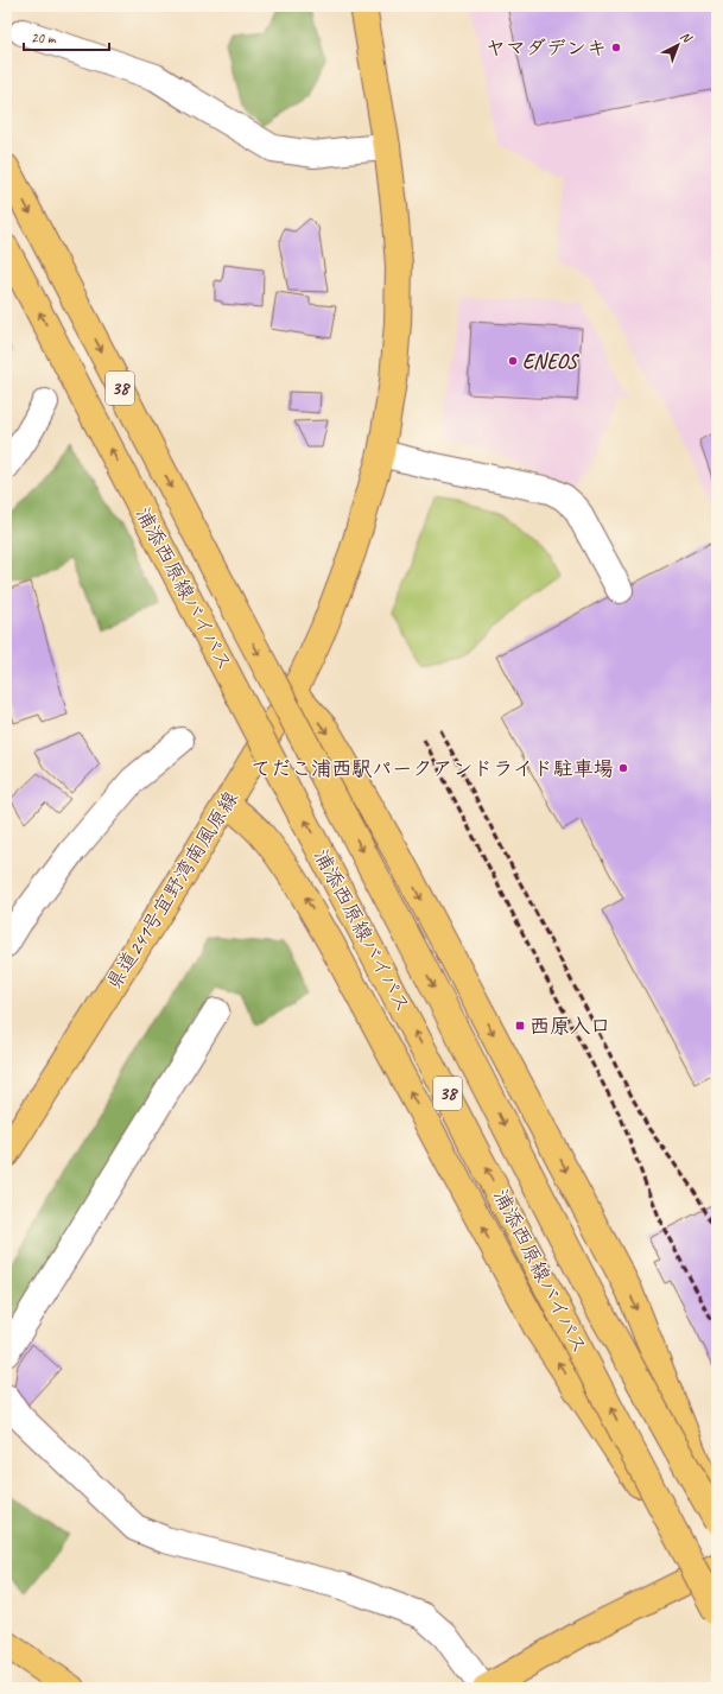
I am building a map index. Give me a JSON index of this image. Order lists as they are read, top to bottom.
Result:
{
  "streets": {
    "main road": ["38", "浦添西原線バイパス", "県道241号宜野湾南風原線"]
  },
  "places": {
    "other": ["ヤマダデンキ", "ENEOS", "てだこ浦西駅パークアンドライド駐車場"],
    "transit": ["西原入口"]
  },
  "scale_bar": "20 m",
  "north": "top right"
}
